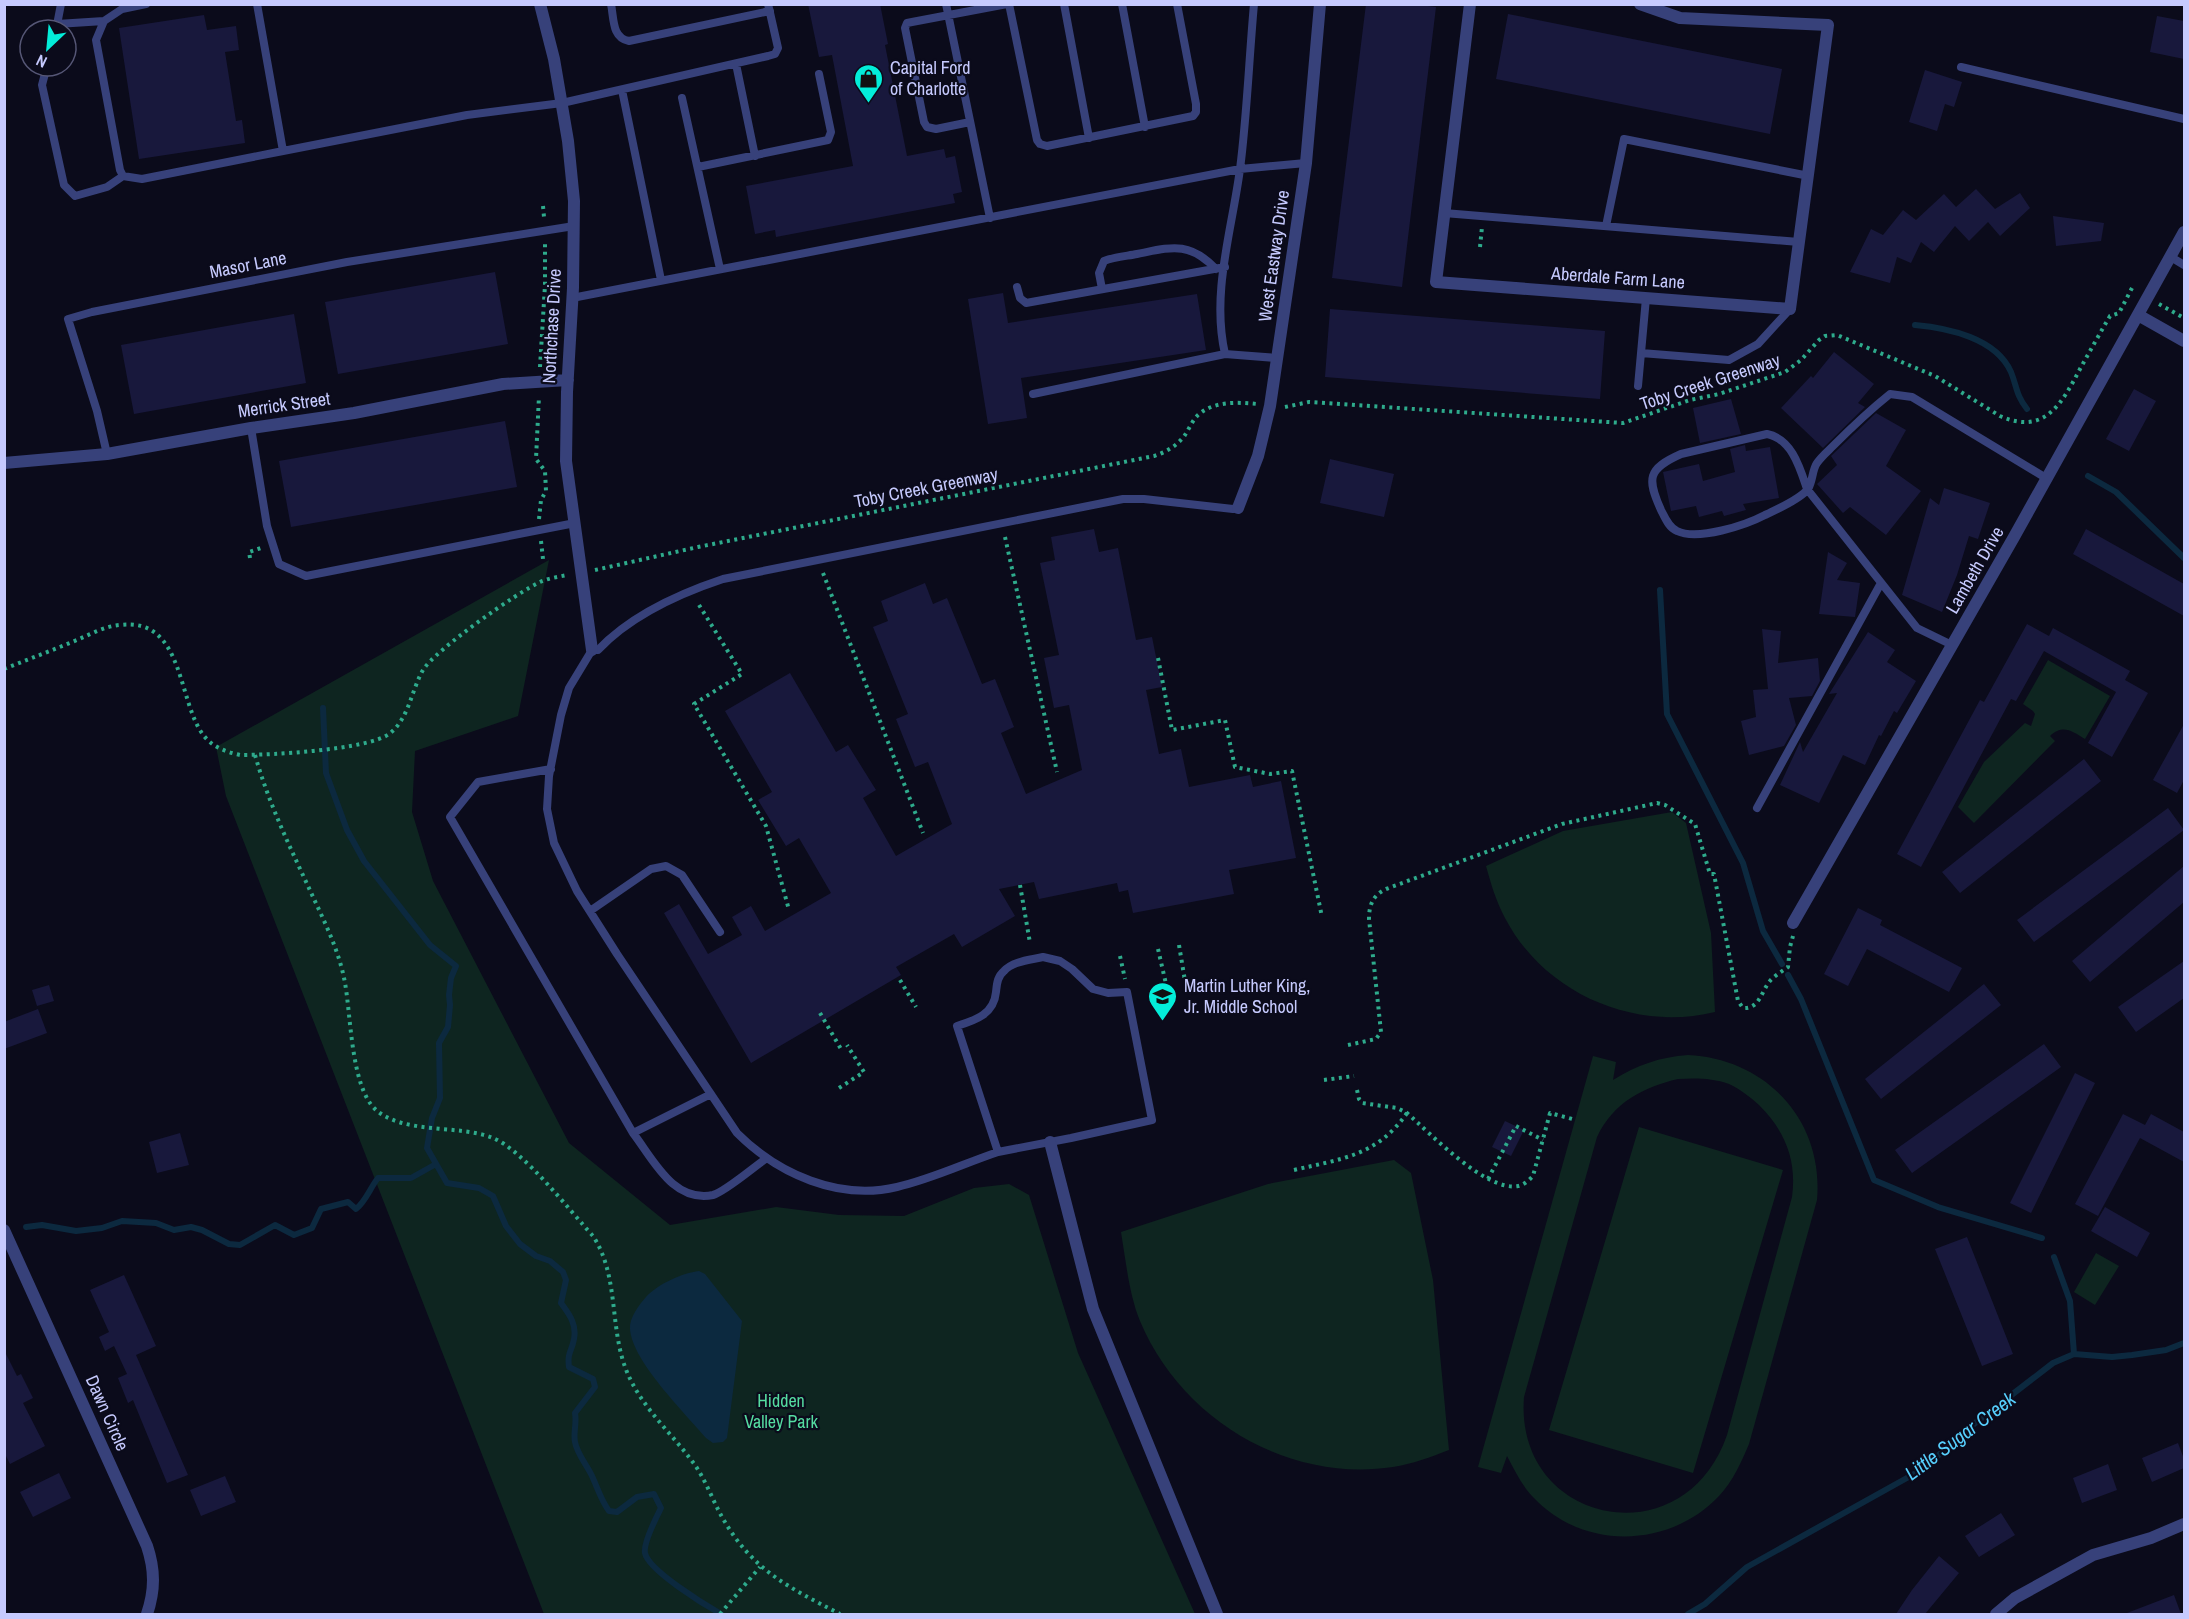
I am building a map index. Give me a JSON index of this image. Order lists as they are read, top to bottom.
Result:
{
  "streets": {
    "street": [
      "West Eastway Drive",
      "Aberdale Farm Lane",
      "Northchase Drive",
      "Merrick Street",
      "Lambeth Drive",
      "Dawn Circle"
    ],
    "lane": ["Masor Lane"],
    "path": ["Toby Creek Greenway"]
  },
  "crossings": [
    ["Masor Lane", "Northchase Drive"],
    ["Masor Lane", "Merrick Street"],
    ["Northchase Drive", "Merrick Street"]
  ],
  "water": ["Little Sugar Creek"],
  "parks": ["Hidden Valley Park"],
  "places": {
    "shop": ["Capital Ford of Charlotte"],
    "school or university": ["Martin Luther King, Jr. Middle School"]
  },
  "north": "bottom left"
}
